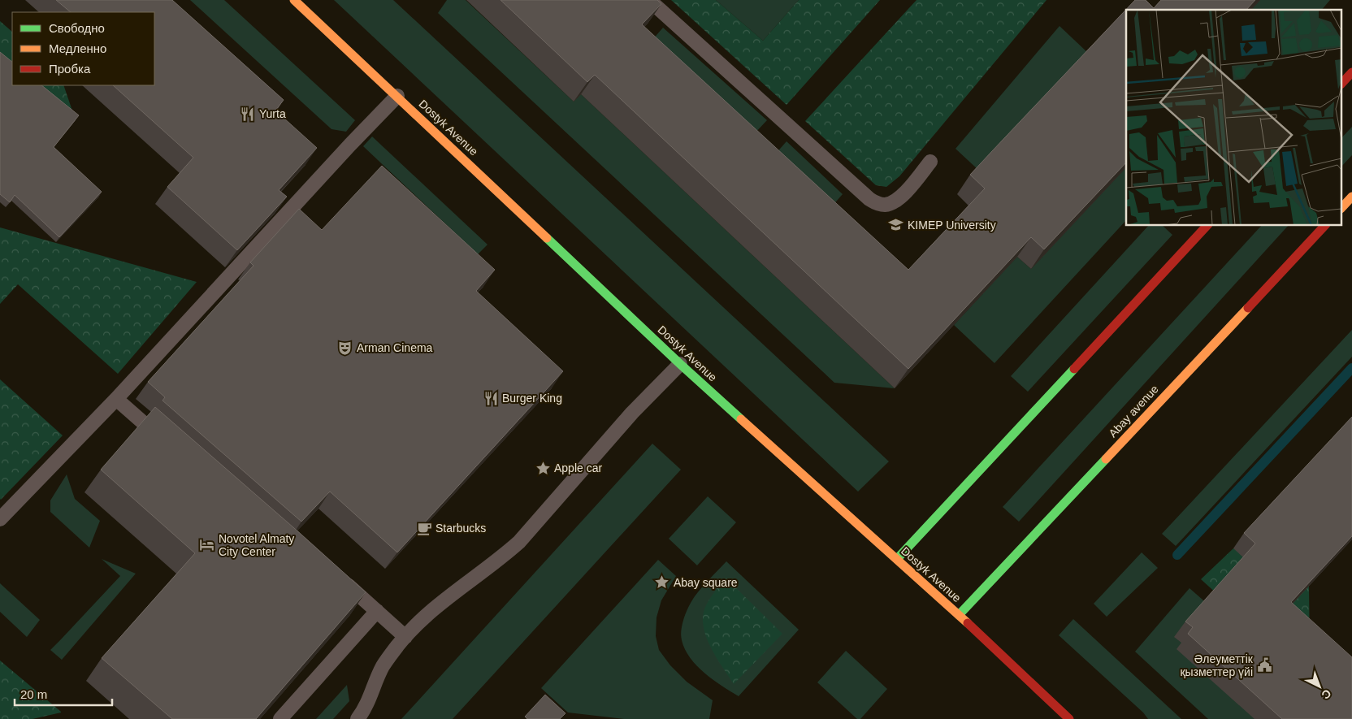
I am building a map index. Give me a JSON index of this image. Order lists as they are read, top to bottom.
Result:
{
  "streets": {
    "main road": ["Dostyk Avenue", "Abay avenue"]
  },
  "crossings": [
    ["Dostyk Avenue", "Abay avenue"]
  ],
  "places": {
    "restaurant": ["Yurta", "Burger King"],
    "school or university": ["KIMEP University"],
    "theatre": ["Arman Cinema"],
    "place": ["Apple car", "Abay square"],
    "cafe": ["Starbucks"],
    "hotel": ["Novotel Almaty City Center"],
    "public building": ["Әлеуметтік қызметтер үйі"]
  },
  "legend": ["Свободно", "Медленно", "Пробка"],
  "scale_bar": "20 m",
  "north": "bottom right"
}
